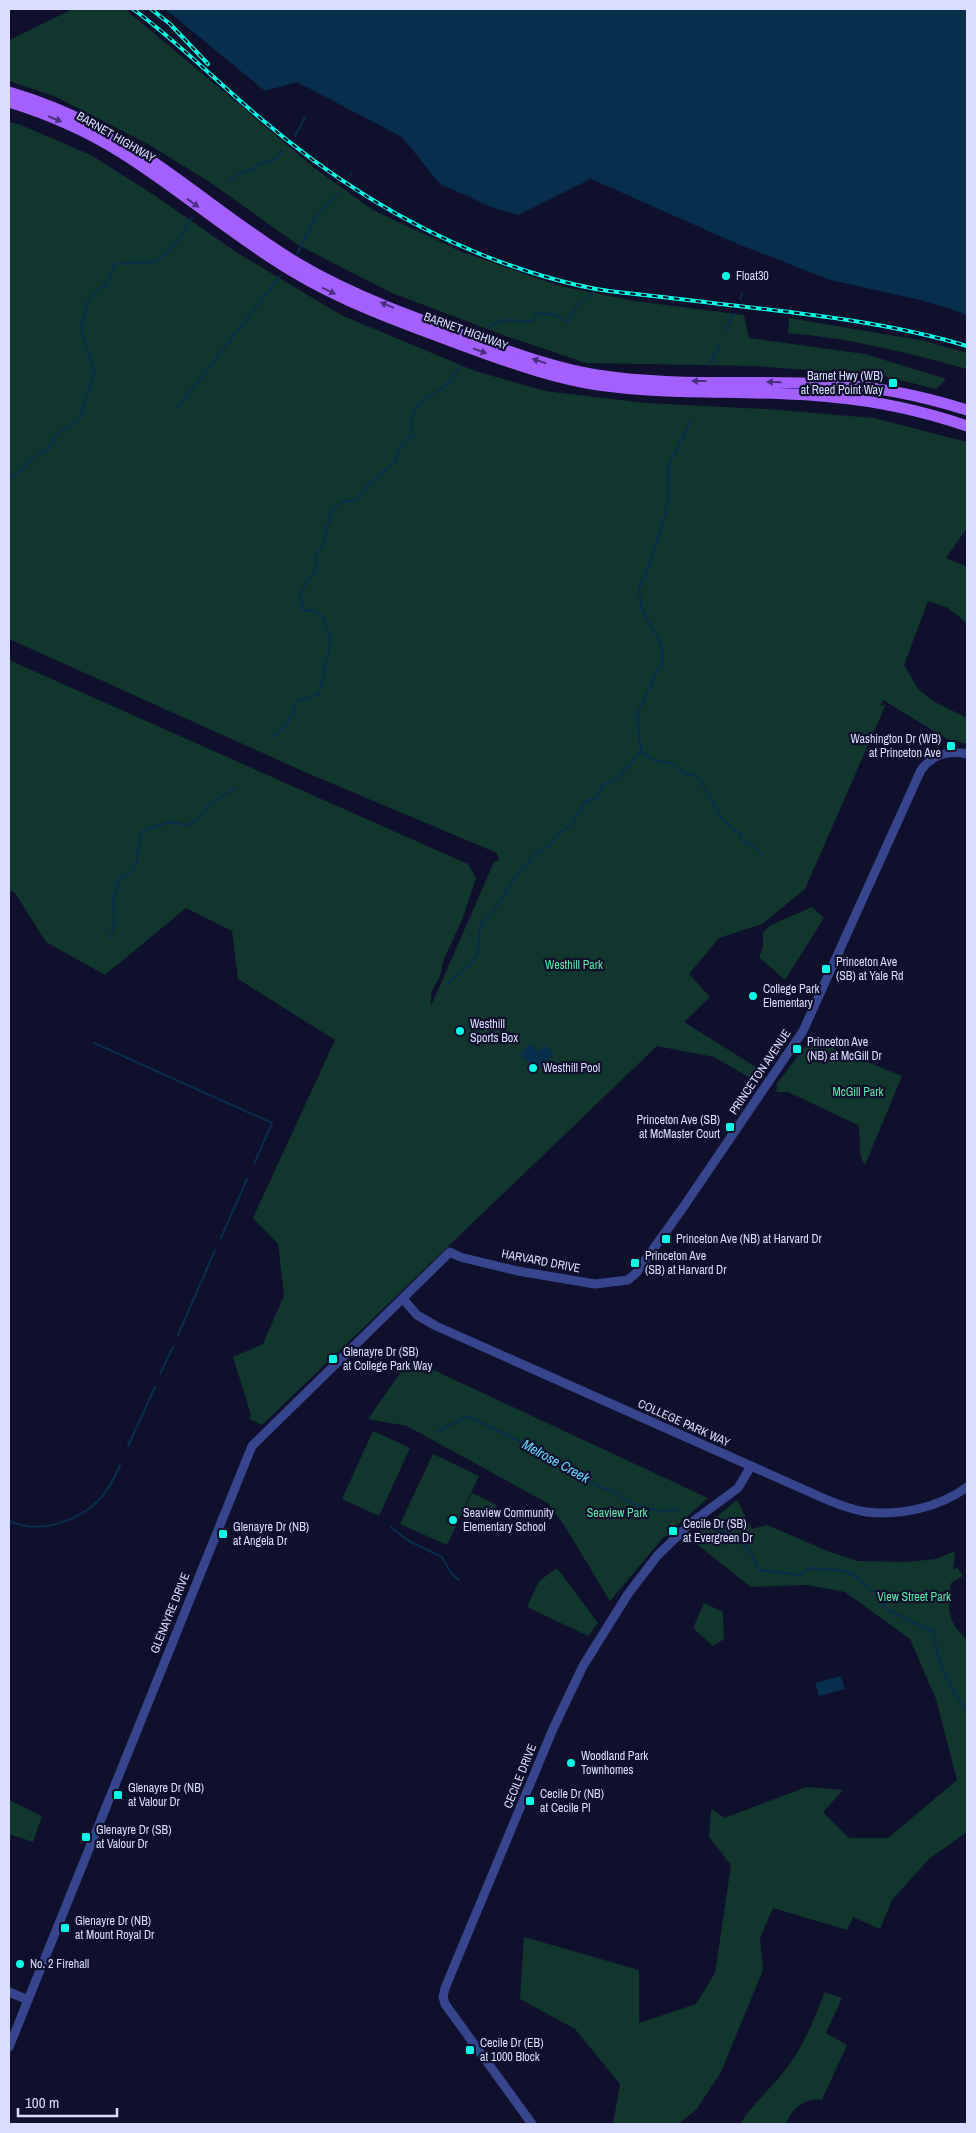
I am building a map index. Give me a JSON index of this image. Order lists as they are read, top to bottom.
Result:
{
  "streets": {
    "main road": ["BARNET HIGHWAY"],
    "street": [
      "PRINCETON AVENUE",
      "HARVARD DRIVE",
      "COLLEGE PARK WAY",
      "GLENAYRE DRIVE",
      "CECILE DRIVE"
    ]
  },
  "crossings": [
    ["PRINCETON AVENUE", "HARVARD DRIVE"],
    ["HARVARD DRIVE", "GLENAYRE DRIVE"],
    ["COLLEGE PARK WAY", "GLENAYRE DRIVE"],
    ["COLLEGE PARK WAY", "CECILE DRIVE"]
  ],
  "water": ["Melrose Creek"],
  "parks": [
    "Westhill Park",
    "McGill Park",
    "Seaview Park",
    "View Street Park"
  ],
  "places": {
    "other": [
      "Float30",
      "College Park Elementary",
      "Westhill Sports Box",
      "Westhill Pool",
      "Seaview Community Elementary School",
      "Woodland Park Townhomes",
      "No. 2 Firehall"
    ],
    "transit": [
      "Barnet Hwy (WB) at Reed Point Way",
      "Washington Dr (WB) at Princeton Ave",
      "Princeton Ave (SB) at Yale Rd",
      "Princeton Ave (NB) at McGill Dr",
      "Princeton Ave (SB) at McMaster Court",
      "Princeton Ave (NB) at Harvard Dr",
      "Princeton Ave (SB) at Harvard Dr",
      "Glenayre Dr (SB) at College Park Way",
      "Cecile Dr (SB) at Evergreen Dr",
      "Glenayre Dr (NB) at Angela Dr",
      "Glenayre Dr (NB) at Valour Dr",
      "Cecile Dr (NB) at Cecile Pl",
      "Glenayre Dr (SB) at Valour Dr",
      "Glenayre Dr (NB) at Mount Royal Dr",
      "Cecile Dr (EB) at 1000 Block"
    ]
  },
  "scale_bar": "100 m"
}
